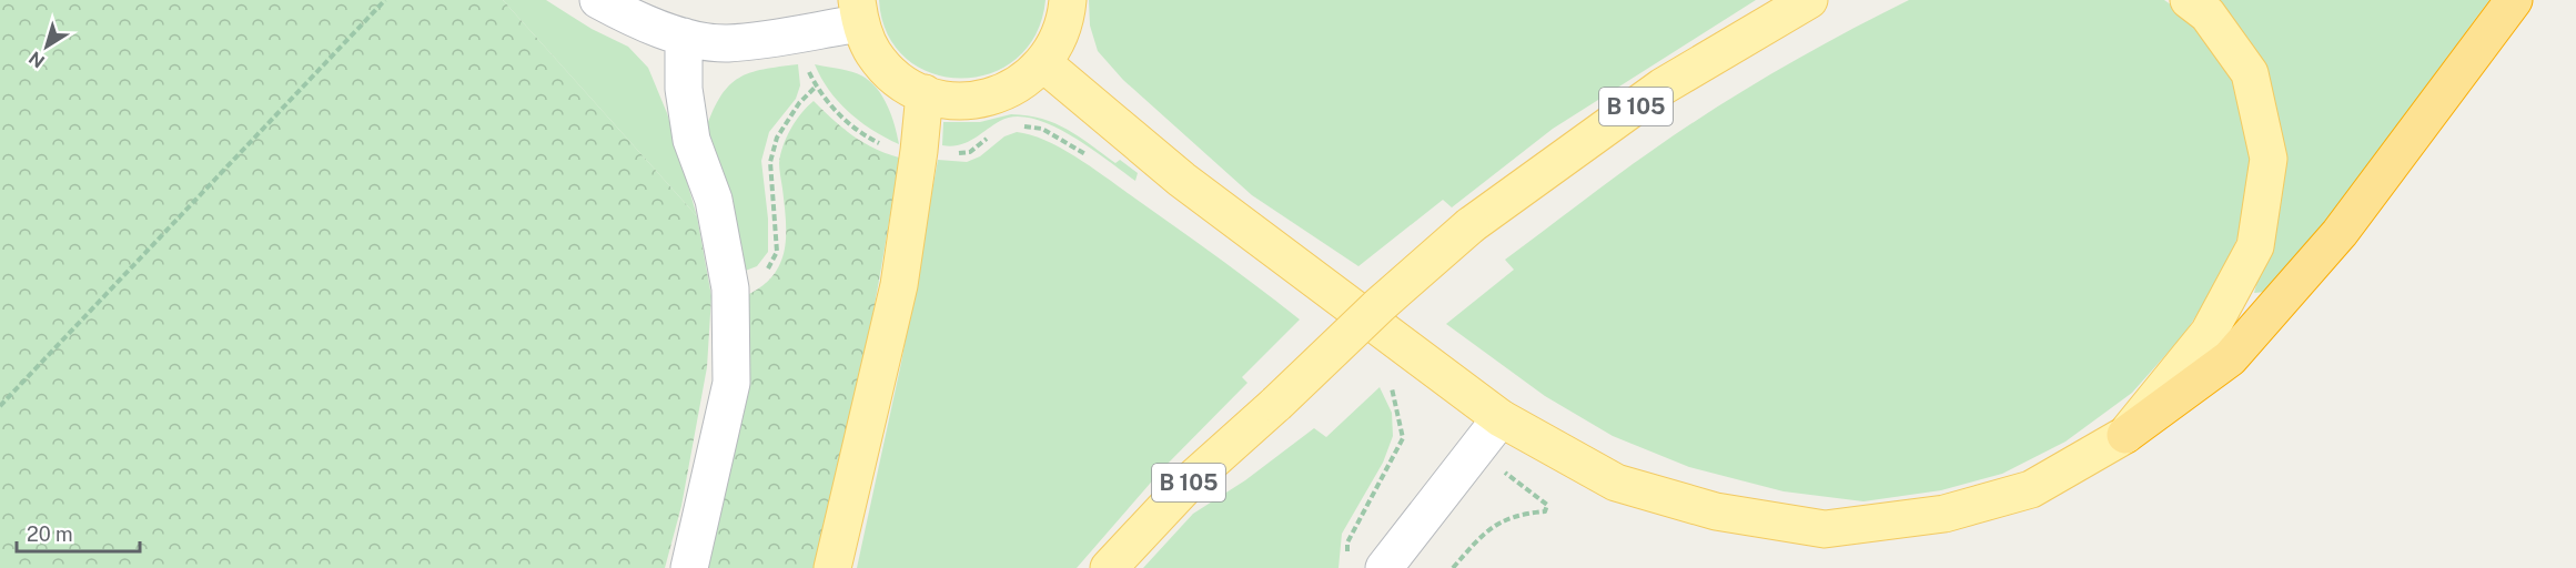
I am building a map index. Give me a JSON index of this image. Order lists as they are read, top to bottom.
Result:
{
  "streets": {
    "main road": ["B 105"]
  },
  "scale_bar": "20 m",
  "north": "bottom left"
}
